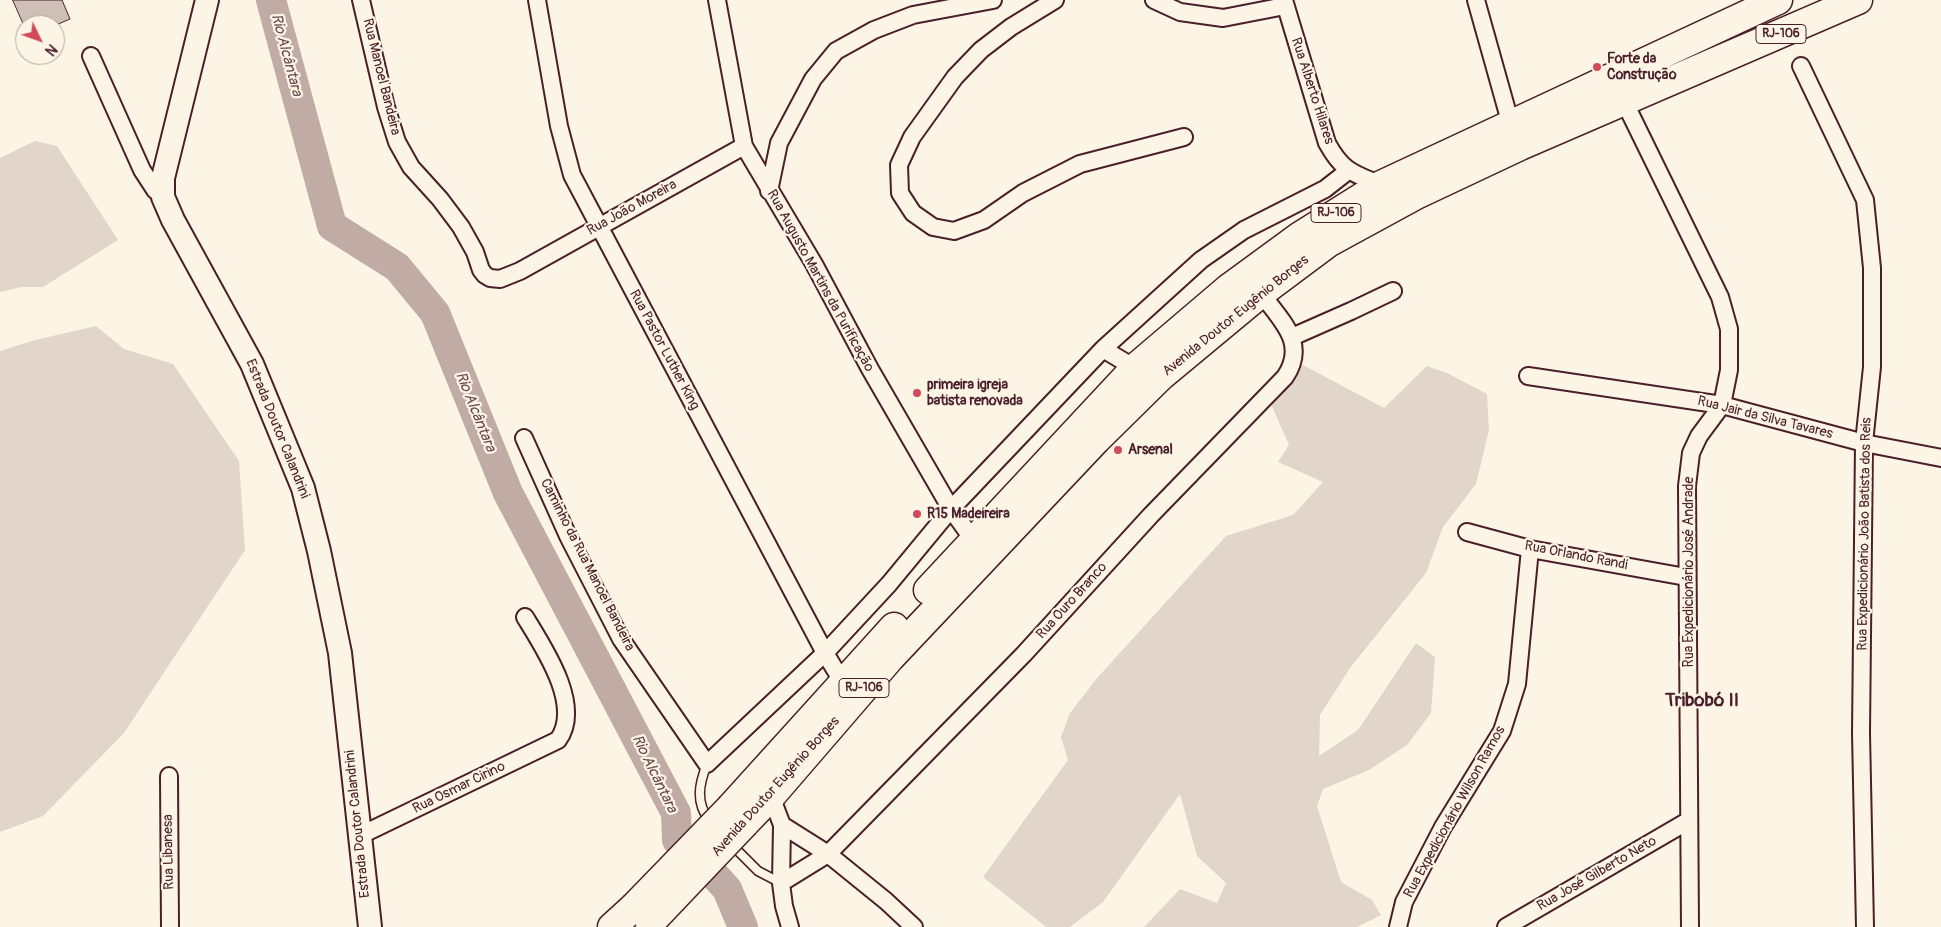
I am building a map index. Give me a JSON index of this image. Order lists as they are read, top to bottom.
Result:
{
  "streets": {
    "highway": ["RJ-106", "Avenida Doutor Eugênio Borges"],
    "street": [
      "Rua Manoel Bandeira",
      "Rua Alberto Hilares",
      "Rua João Moreira",
      "Rua Augusto Martins da Purificação",
      "Rua Pastor Luther King",
      "Rua Jair da Silva Tavares",
      "Estrada Doutor Calandrini",
      "Rua Expedicionário João Batista dos Reis",
      "Rua Orlando Randi",
      "Caminho da Rua Manoel Bandeira",
      "Rua Expedicionário José Andrade",
      "Rua Ouro Branco",
      "Rua Osmar Cirino",
      "Rua Expedicionário Wilson Ramos",
      "Rua Libanesa",
      "Rua José Gilberto Neto"
    ]
  },
  "crossings": [
    ["Rua Manoel Bandeira", "Rua João Moreira"],
    ["Rua Alberto Hilares", "Avenida Doutor Eugênio Borges"],
    ["Rua João Moreira", "Rua Augusto Martins da Purificação"],
    ["Rua João Moreira", "Rua Pastor Luther King"],
    ["Rua Augusto Martins da Purificação", "Avenida Doutor Eugênio Borges"],
    ["Avenida Doutor Eugênio Borges", "Rua Pastor Luther King"],
    ["Avenida Doutor Eugênio Borges", "Rua Expedicionário José Andrade"],
    ["Rua Jair da Silva Tavares", "Rua Expedicionário João Batista dos Reis"],
    ["Rua Jair da Silva Tavares", "Rua Expedicionário José Andrade"],
    ["Estrada Doutor Calandrini", "Rua Osmar Cirino"],
    ["Rua Orlando Randi", "Rua Expedicionário José Andrade"],
    ["Rua Orlando Randi", "Rua Expedicionário Wilson Ramos"],
    ["Rua Expedicionário José Andrade", "Rua José Gilberto Neto"]
  ],
  "districts": ["Tribobó II"],
  "water": ["Rio Alcântara"],
  "places": [
    "Forte da Construção",
    "primeira igreja batista renovada",
    "Arsenal",
    "R15 Madeireira"
  ],
  "north": "bottom right"
}
